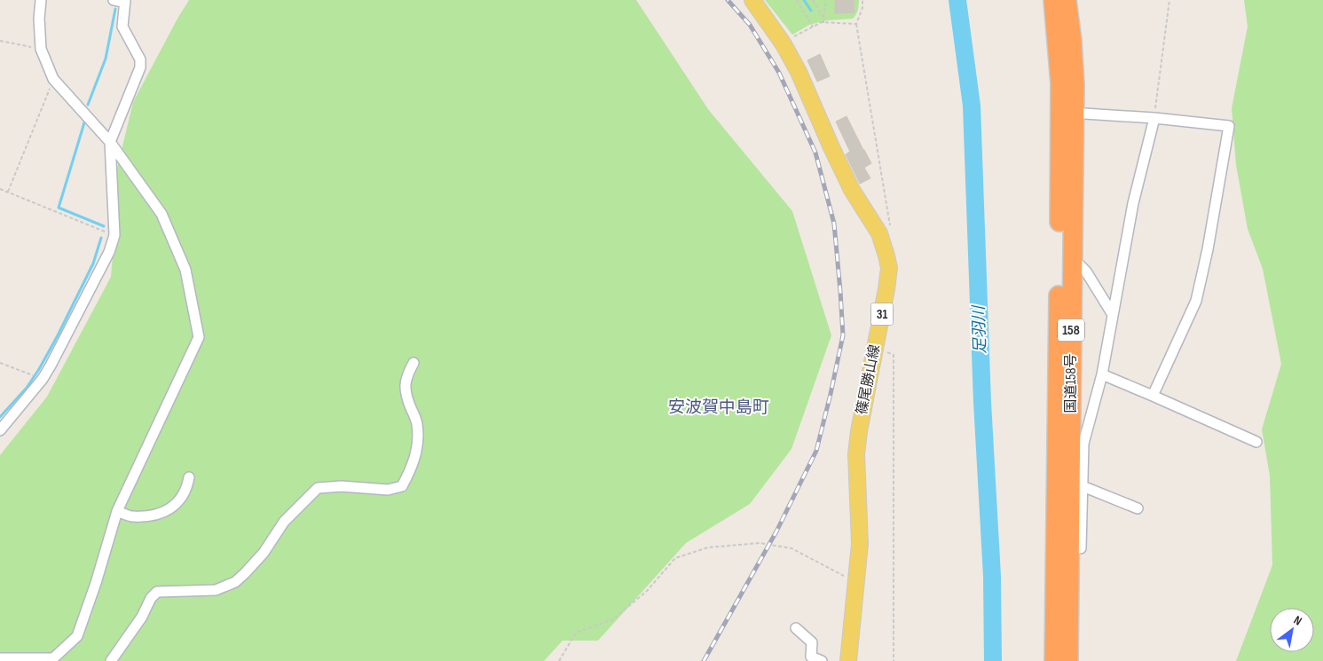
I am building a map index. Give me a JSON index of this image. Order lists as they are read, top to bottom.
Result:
{
  "streets": {
    "highway": ["158", "国道158号"],
    "main road": ["31", "篠尾勝山線"]
  },
  "districts": ["安波賀中島町"],
  "water": ["足羽川"],
  "north": "top right"
}
